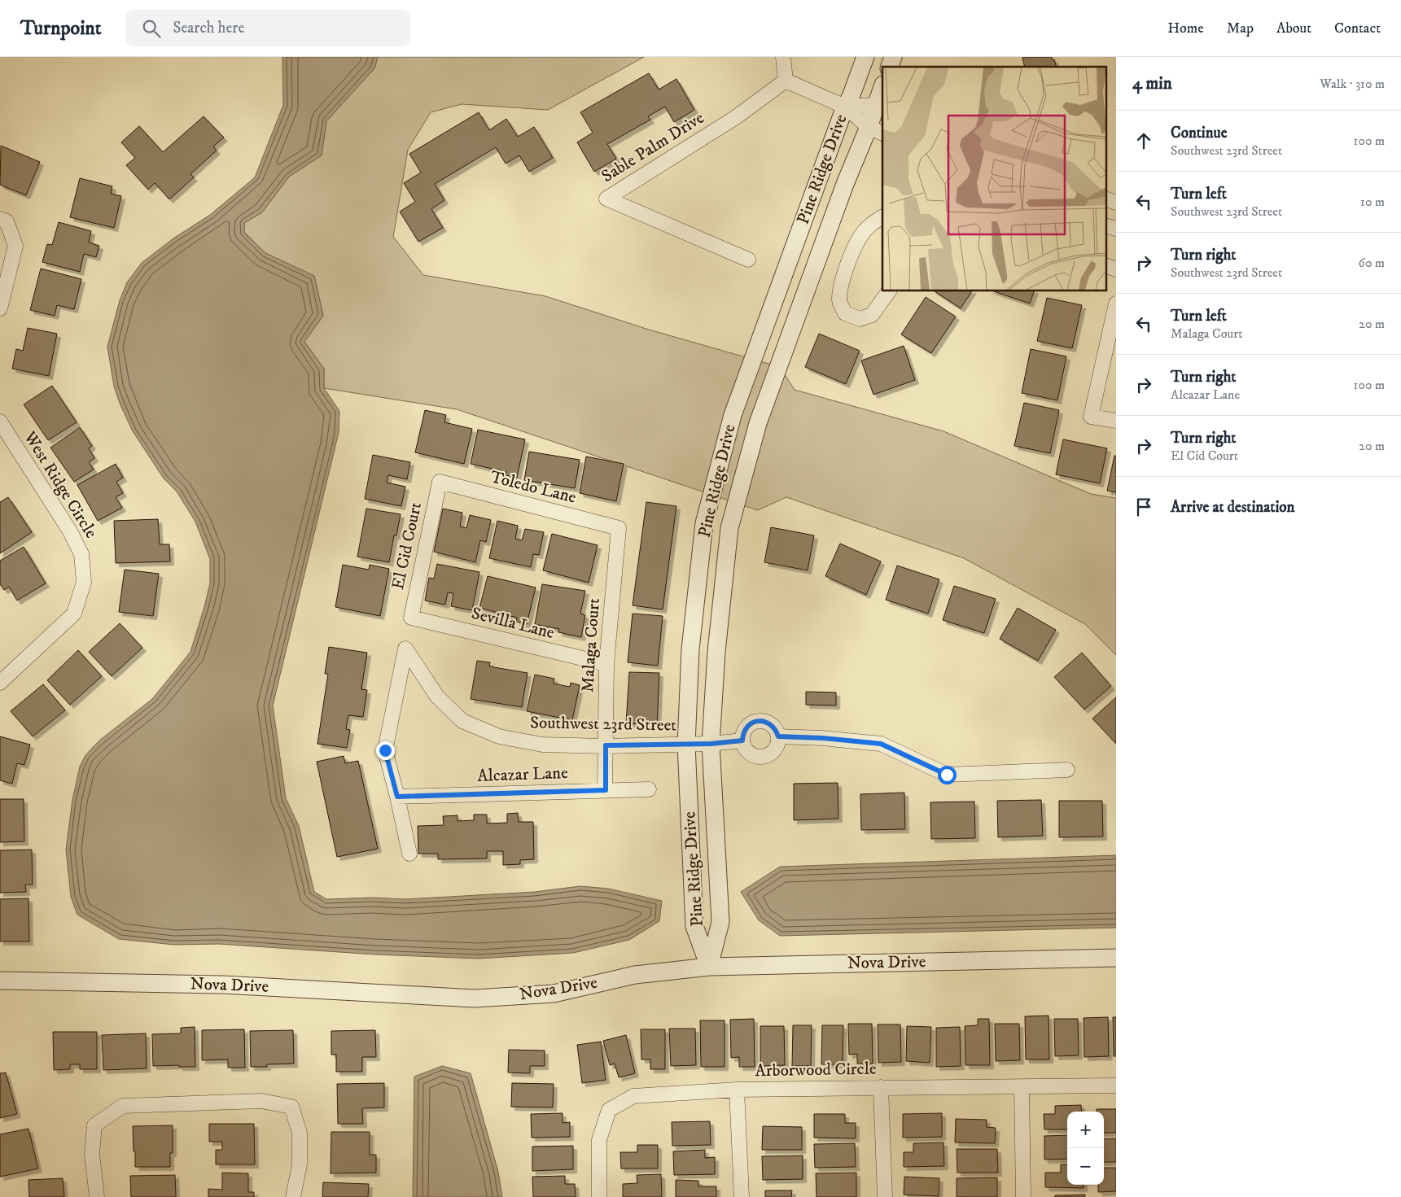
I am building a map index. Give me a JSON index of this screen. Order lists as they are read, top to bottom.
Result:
{
  "streets": {
    "street": [
      "Sable Palm Drive",
      "Pine Ridge Drive",
      "West Ridge Circle",
      "Toledo Lane",
      "El Cid Court",
      "Sevilla Lane",
      "Malaga Court",
      "Southwest 23rd Street",
      "Alcazar Lane",
      "Nova Drive",
      "Arborwood Circle"
    ]
  },
  "crossings": [
    ["Pine Ridge Drive", "Southwest 23rd Street"],
    ["Pine Ridge Drive", "Nova Drive"],
    ["Toledo Lane", "El Cid Court"],
    ["Toledo Lane", "Malaga Court"],
    ["El Cid Court", "Sevilla Lane"],
    ["Sevilla Lane", "Malaga Court"],
    ["Malaga Court", "Southwest 23rd Street"],
    ["Malaga Court", "Alcazar Lane"],
    ["Southwest 23rd Street", "Alcazar Lane"]
  ],
  "page": {
    "header": "Turnpoint",
    "search": "Search here",
    "nav": [
      "Home",
      "Map",
      "About",
      "Contact"
    ],
    "heading": ["4 min", "Walk · 310 m"],
    "list": [
      ["Continue", "Southwest 23rd Street", "100 m"],
      ["Turn left", "Southwest 23rd Street", "10 m"],
      ["Turn right", "Southwest 23rd Street", "60 m"],
      ["Turn left", "Malaga Court", "20 m"],
      ["Turn right", "Alcazar Lane", "100 m"],
      ["Turn right", "El Cid Court", "20 m"],
      "Arrive at destination"
    ],
    "map_buttons": ["+", "−"]
  }
}
